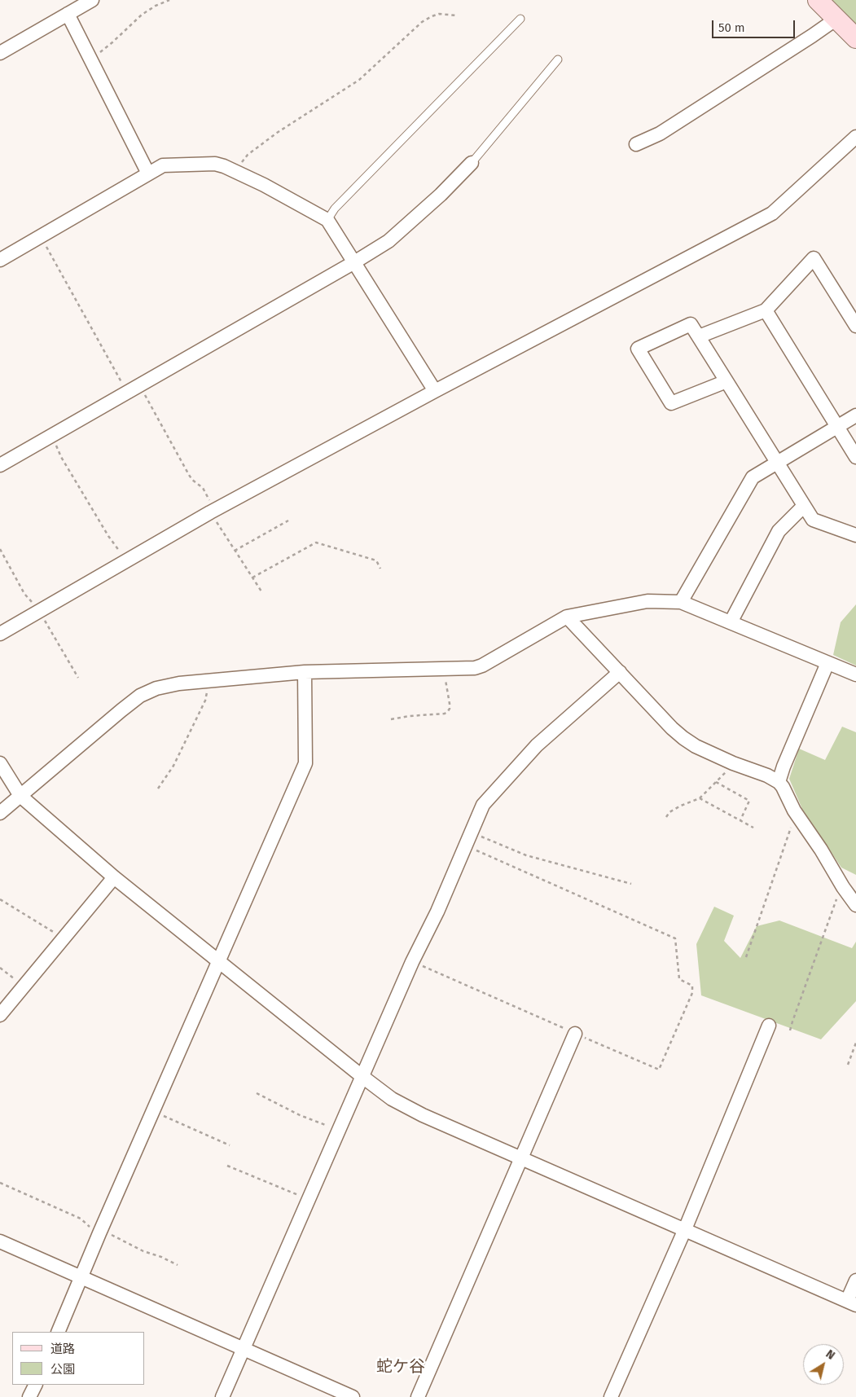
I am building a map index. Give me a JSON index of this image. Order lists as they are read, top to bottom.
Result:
{
  "districts": ["蛇ケ谷"],
  "legend": ["道路", "公園"],
  "scale_bar": "50 m",
  "north": "top right"
}
